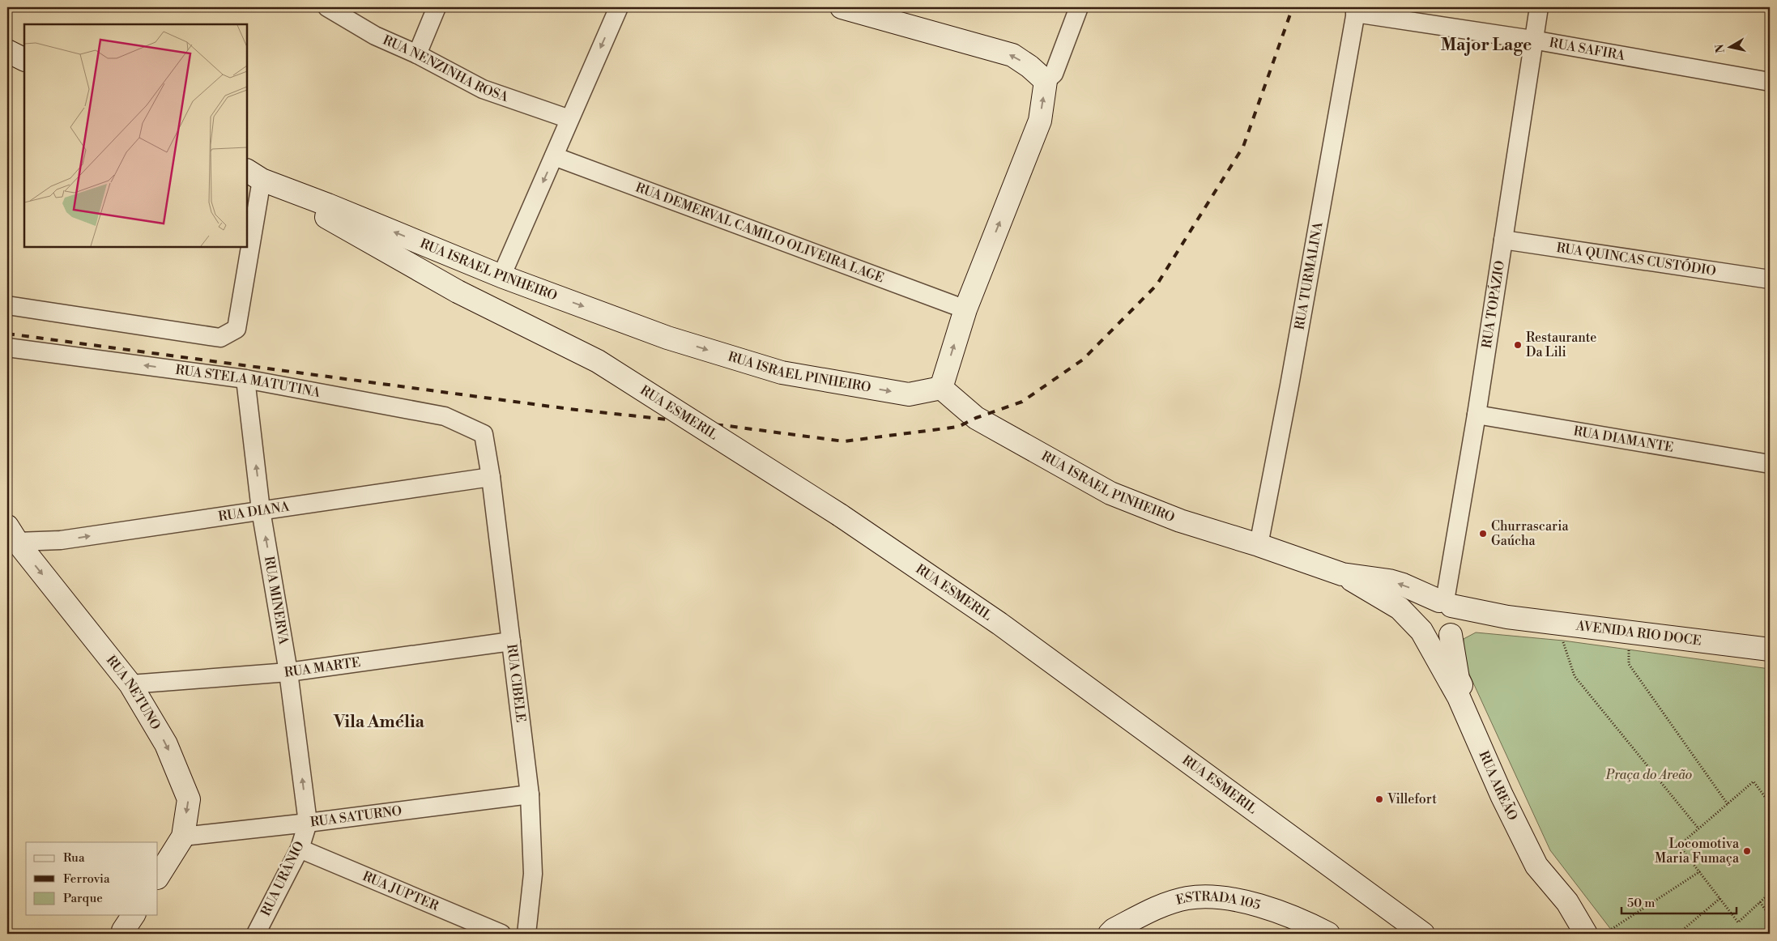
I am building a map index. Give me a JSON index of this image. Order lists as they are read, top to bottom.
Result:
{
  "streets": {
    "street": [
      "RUA SAFIRA",
      "RUA NENZINHA ROSA",
      "RUA DEMERVAL CAMILO OLIVEIRA LAGE",
      "RUA QUINCAS CUSTÓDIO",
      "RUA ISRAEL PINHEIRO",
      "RUA TURMALINA",
      "RUA TOPÁZIO",
      "RUA STELA MATUTINA",
      "RUA ESMERIL",
      "RUA DIAMANTE",
      "RUA DIANA",
      "RUA MINERVA",
      "AVENIDA RIO DOCE",
      "RUA MARTE",
      "RUA CIBELE",
      "RUA NETUNO",
      "RUA AREÃO",
      "RUA SATURNO",
      "RUA URÂNIO",
      "RUA JUPTER",
      "ESTRADA 105"
    ]
  },
  "crossings": [
    ["RUA SAFIRA", "RUA TURMALINA"],
    ["RUA SAFIRA", "RUA TOPÁZIO"],
    ["RUA QUINCAS CUSTÓDIO", "RUA TOPÁZIO"],
    ["RUA ISRAEL PINHEIRO", "RUA TURMALINA"],
    ["RUA ISRAEL PINHEIRO", "RUA TOPÁZIO"],
    ["RUA ISRAEL PINHEIRO", "RUA ESMERIL"],
    ["RUA ISRAEL PINHEIRO", "AVENIDA RIO DOCE"],
    ["RUA ISRAEL PINHEIRO", "RUA AREÃO"],
    ["RUA TOPÁZIO", "RUA DIAMANTE"],
    ["RUA TOPÁZIO", "AVENIDA RIO DOCE"],
    ["RUA TOPÁZIO", "RUA AREÃO"],
    ["RUA STELA MATUTINA", "RUA MINERVA"],
    ["RUA STELA MATUTINA", "RUA CIBELE"],
    ["RUA DIANA", "RUA MINERVA"],
    ["RUA DIANA", "RUA CIBELE"],
    ["RUA DIANA", "RUA NETUNO"],
    ["RUA MINERVA", "RUA MARTE"],
    ["RUA MINERVA", "RUA SATURNO"],
    ["RUA MINERVA", "RUA URÂNIO"],
    ["AVENIDA RIO DOCE", "RUA AREÃO"],
    ["RUA MARTE", "RUA CIBELE"],
    ["RUA MARTE", "RUA NETUNO"],
    ["RUA CIBELE", "RUA SATURNO"],
    ["RUA NETUNO", "RUA SATURNO"],
    ["RUA SATURNO", "RUA URÂNIO"],
    ["RUA URÂNIO", "RUA JUPTER"]
  ],
  "one_way": [
    "RUA STELA MATUTINA",
    "RUA DIANA",
    "RUA MINERVA",
    "RUA NETUNO"
  ],
  "districts": ["Major Lage", "Vila Amélia"],
  "parks": ["Praça do Areão"],
  "places": [
    "Restaurante Da Lili",
    "Churrascaria Gaúcha",
    "Villefort",
    "Locomotiva Maria Fumaça"
  ],
  "legend": ["Rua", "Ferrovia", "Parque"],
  "scale_bar": "50 m",
  "north": "left"
}
